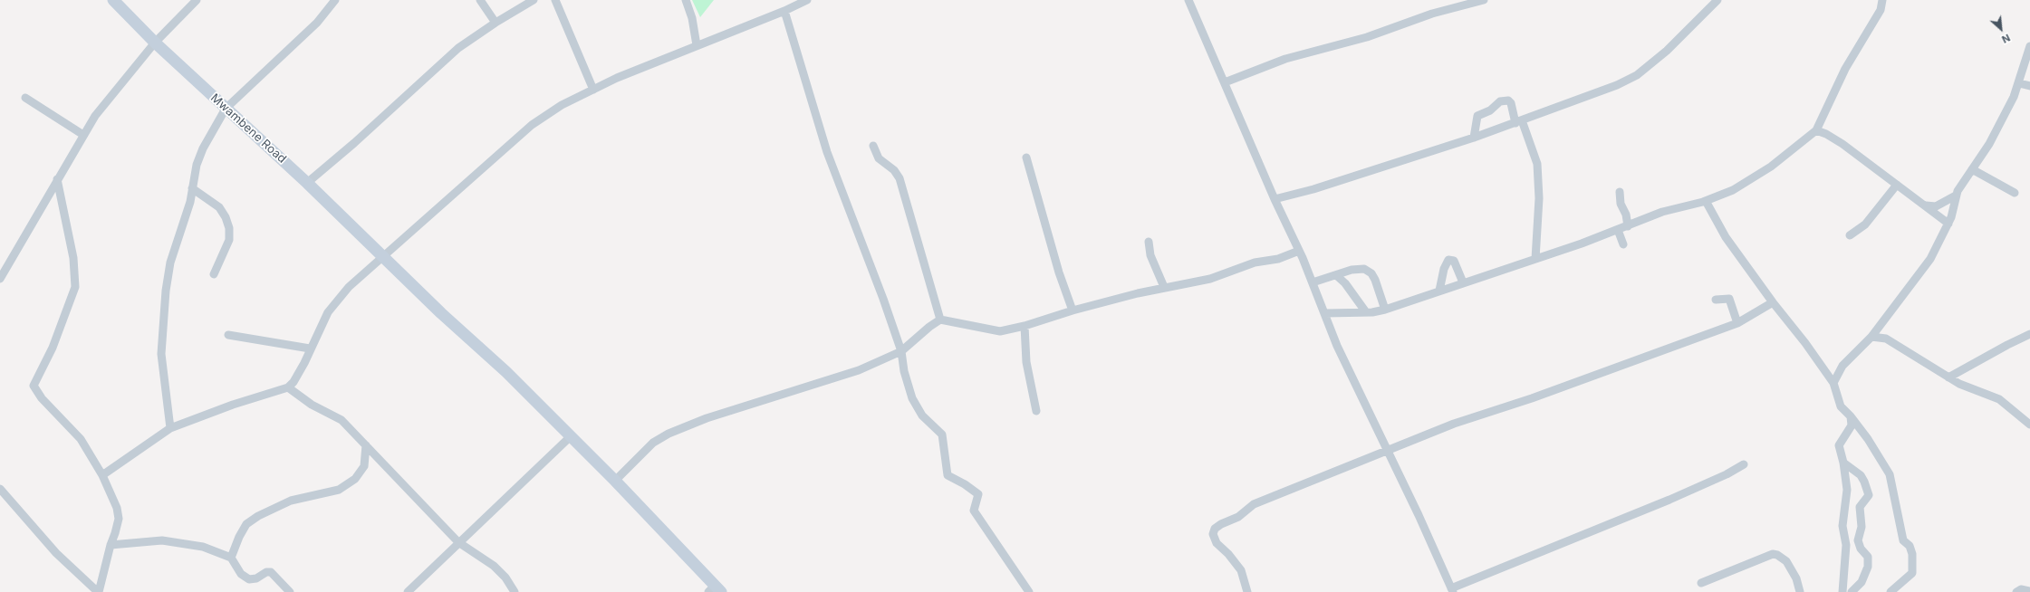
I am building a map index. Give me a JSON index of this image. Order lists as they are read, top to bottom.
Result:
{
  "streets": {
    "street": ["Mwambene Road"]
  },
  "north": "bottom right"
}
